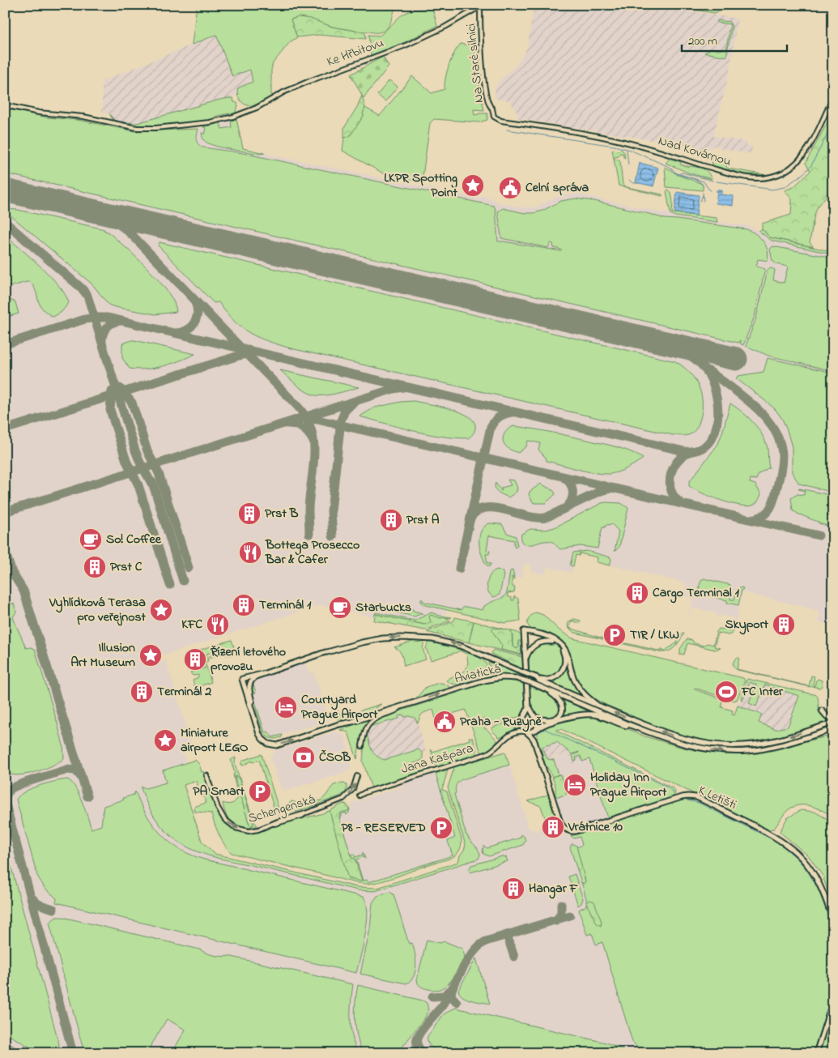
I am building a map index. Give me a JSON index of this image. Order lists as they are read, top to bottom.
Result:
{
  "streets": {
    "main road": ["Aviatická", "K Letišti"],
    "street": [
      "Ke Hřbitovu",
      "Na Staré silnici",
      "Nad Kovárnou",
      "Jana Kašpara",
      "Schengenská"
    ]
  },
  "crossings": [
    ["Ke Hřbitovu", "Na Staré silnici"],
    ["Na Staré silnici", "Nad Kovárnou"],
    ["Jana Kašpara", "K Letišti"]
  ],
  "places": {
    "place": [
      "LKPR Spotting Point",
      "Vyhlídková Terasa pro veřejnost",
      "Illusion Art Museum",
      "Miniature airport LEGO"
    ],
    "public building": ["Celní správa", "Praha - Ruzyně"],
    "building": [
      "Prst B",
      "Prst A",
      "Prst C",
      "Cargo Terminal 1",
      "Terminál 1",
      "Skyport",
      "Řízení letového provozu",
      "Terminál 2",
      "Vrátnice 10",
      "Hangar F"
    ],
    "cafe": ["So! Coffee", "Starbucks"],
    "restaurant": ["Bottega Prosecco Bar & Cafer", "KFC"],
    "parking": ["TIR / LKW", "PA Smart", "P8 - RESERVED"],
    "sports": ["FC Inter"],
    "hotel": ["Courtyard Prague Airport", "Holiday Inn Prague Airport"],
    "bank": ["ČSOB"]
  },
  "scale_bar": "200 m"
}
